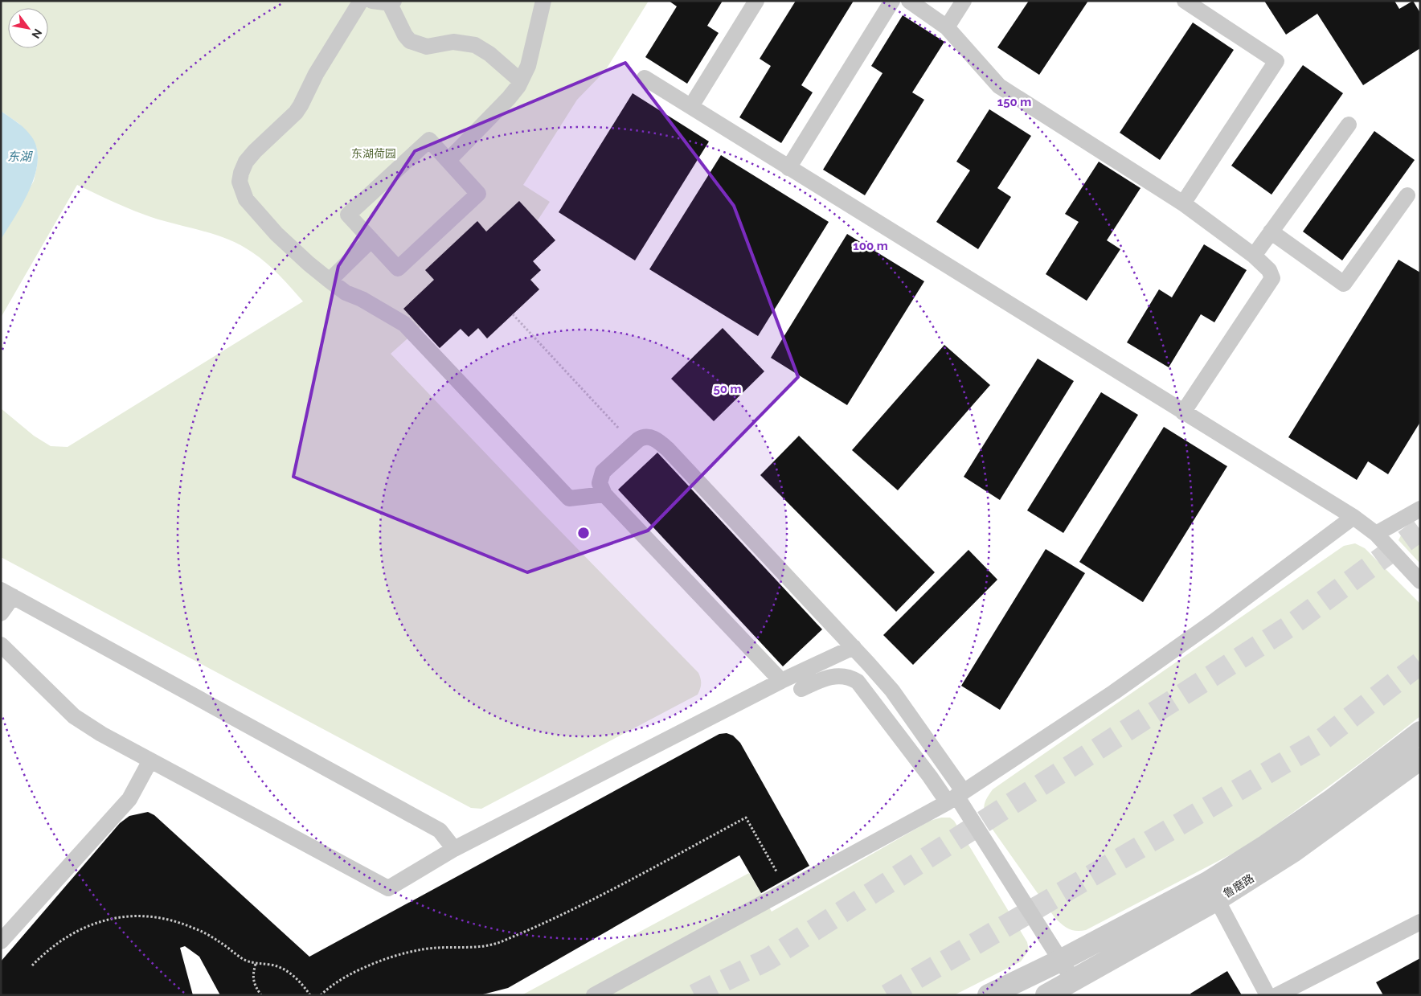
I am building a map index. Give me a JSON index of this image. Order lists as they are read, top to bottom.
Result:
{
  "streets": {
    "street": ["鲁磨路"]
  },
  "water": ["东湖"],
  "parks": ["东湖荷园"],
  "north": "bottom right",
  "rings": ["150 m", "100 m", "50 m"]
}
